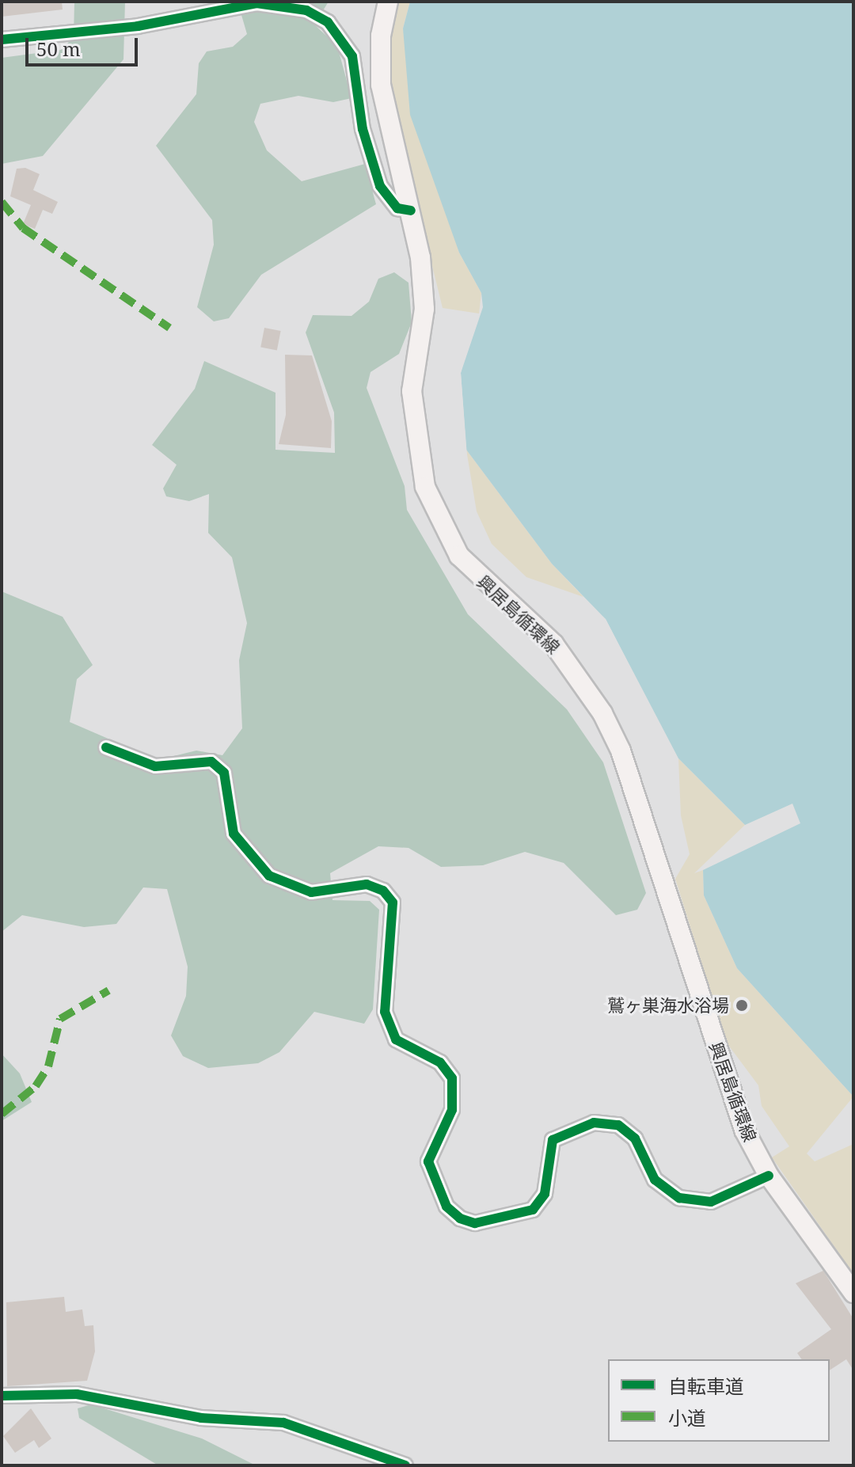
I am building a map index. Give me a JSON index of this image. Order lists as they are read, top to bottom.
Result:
{
  "streets": {
    "main road": ["興居島循環線"]
  },
  "places": ["鷲ヶ巣海水浴場"],
  "legend": ["自転車道", "小道"],
  "scale_bar": "50 m"
}
